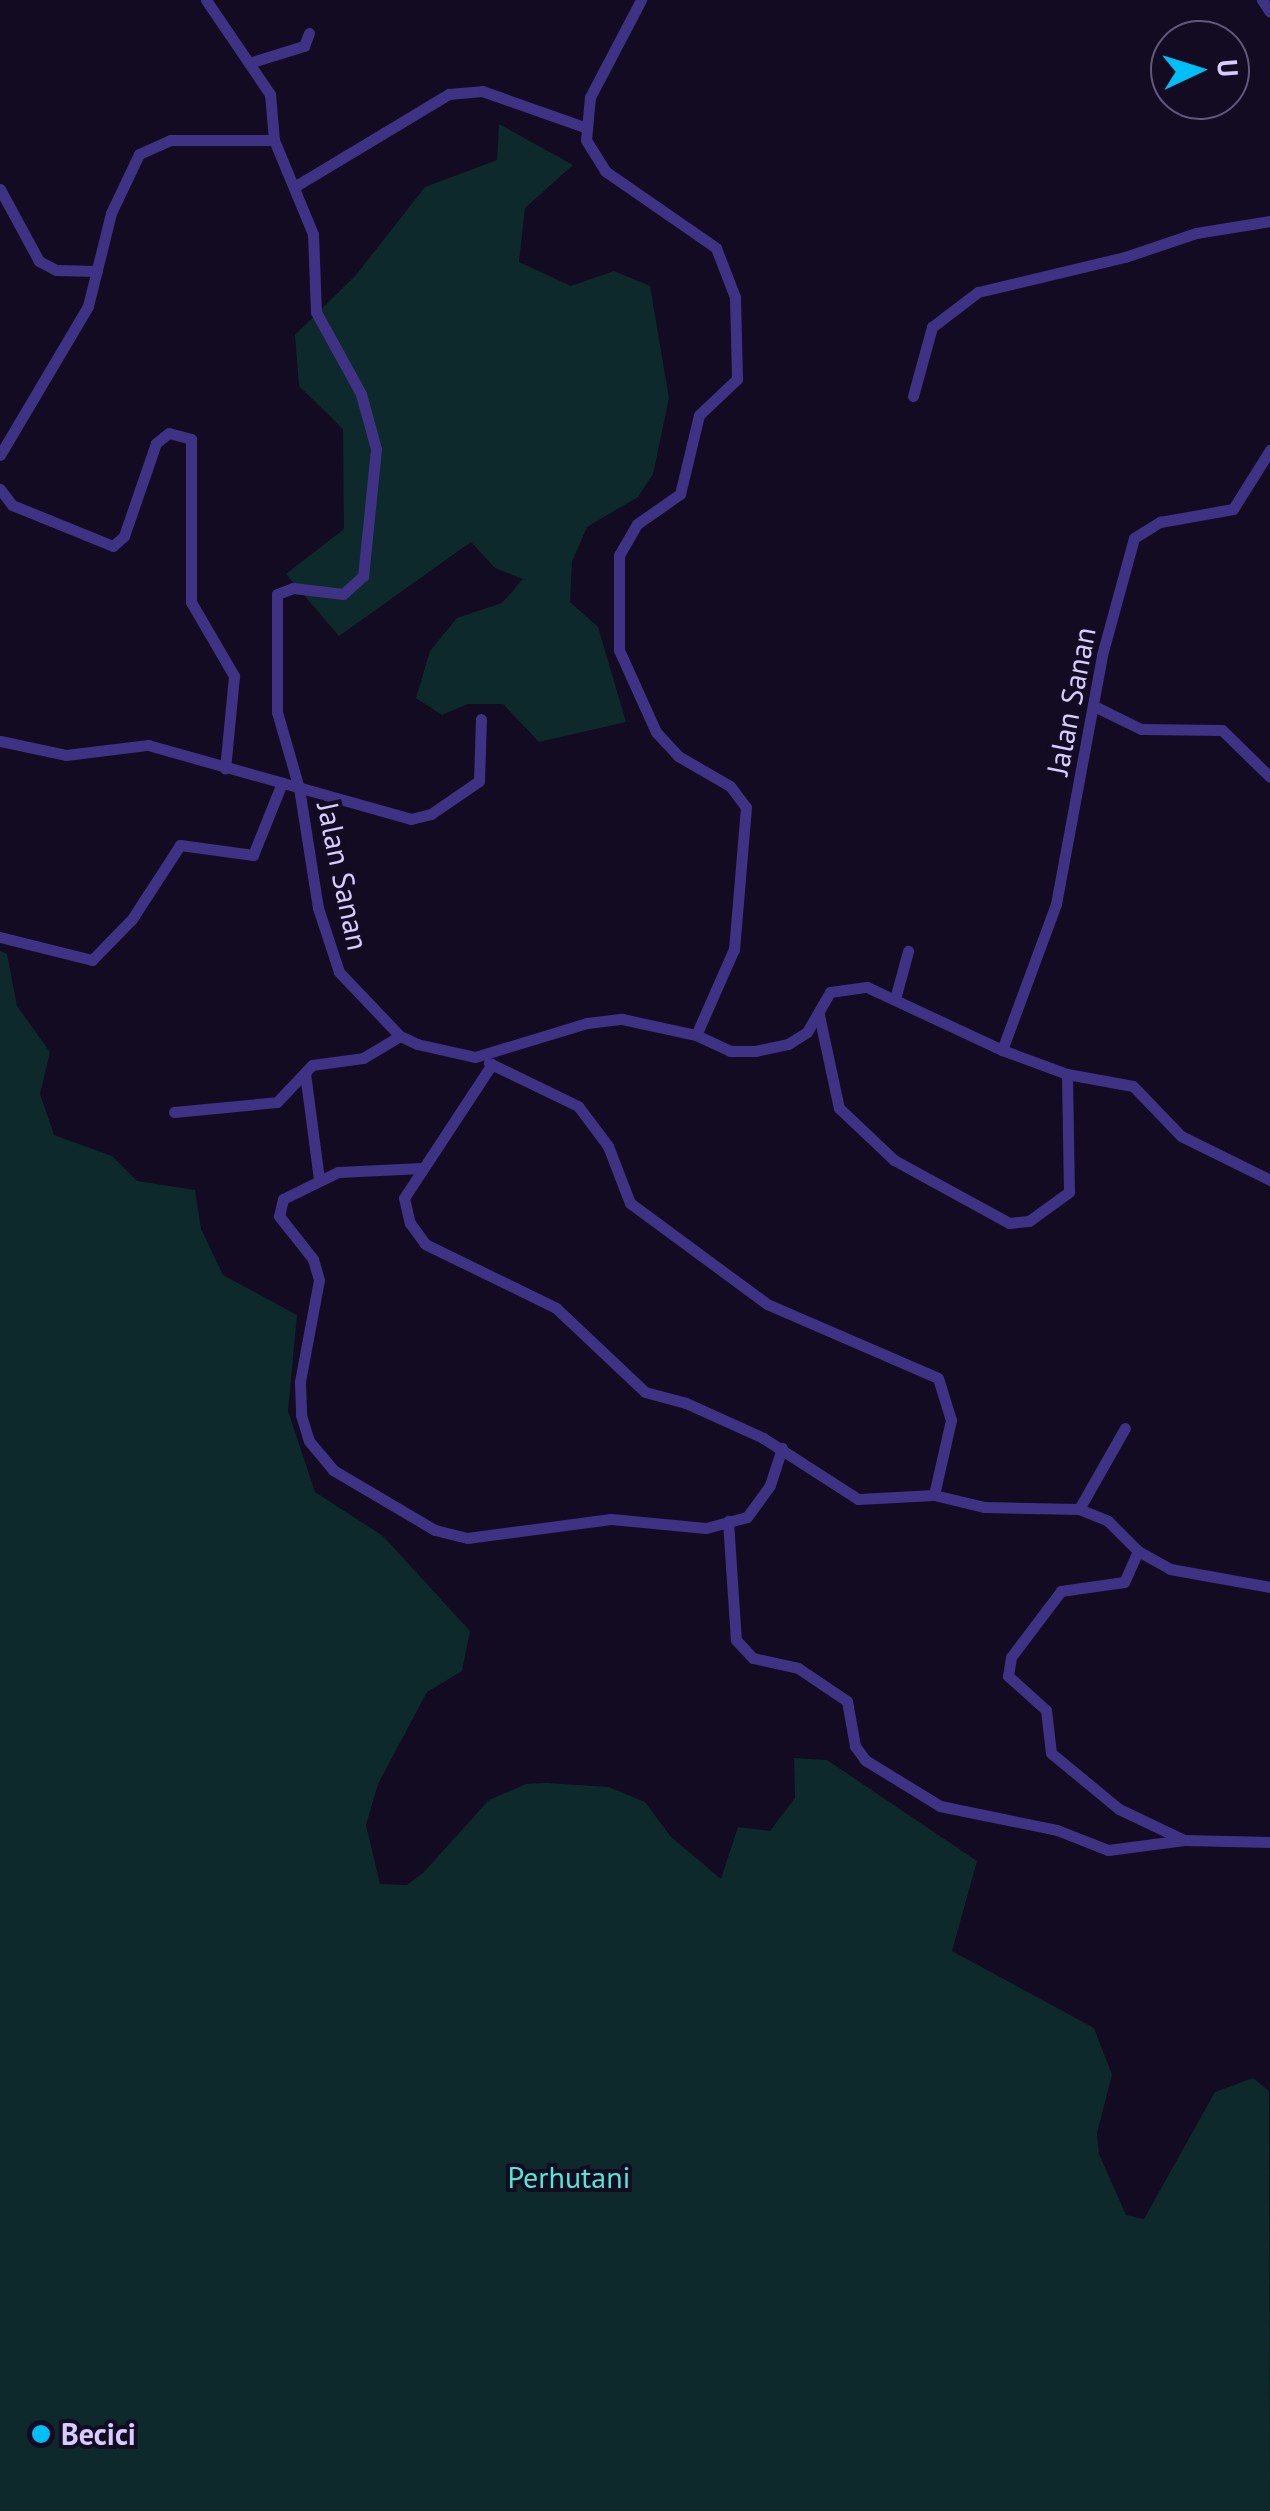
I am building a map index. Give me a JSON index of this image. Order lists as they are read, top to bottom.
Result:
{
  "streets": {
    "street": ["Jalan Sanan"]
  },
  "parks": ["Perhutani"],
  "places": ["Becici"],
  "north": "right"
}
